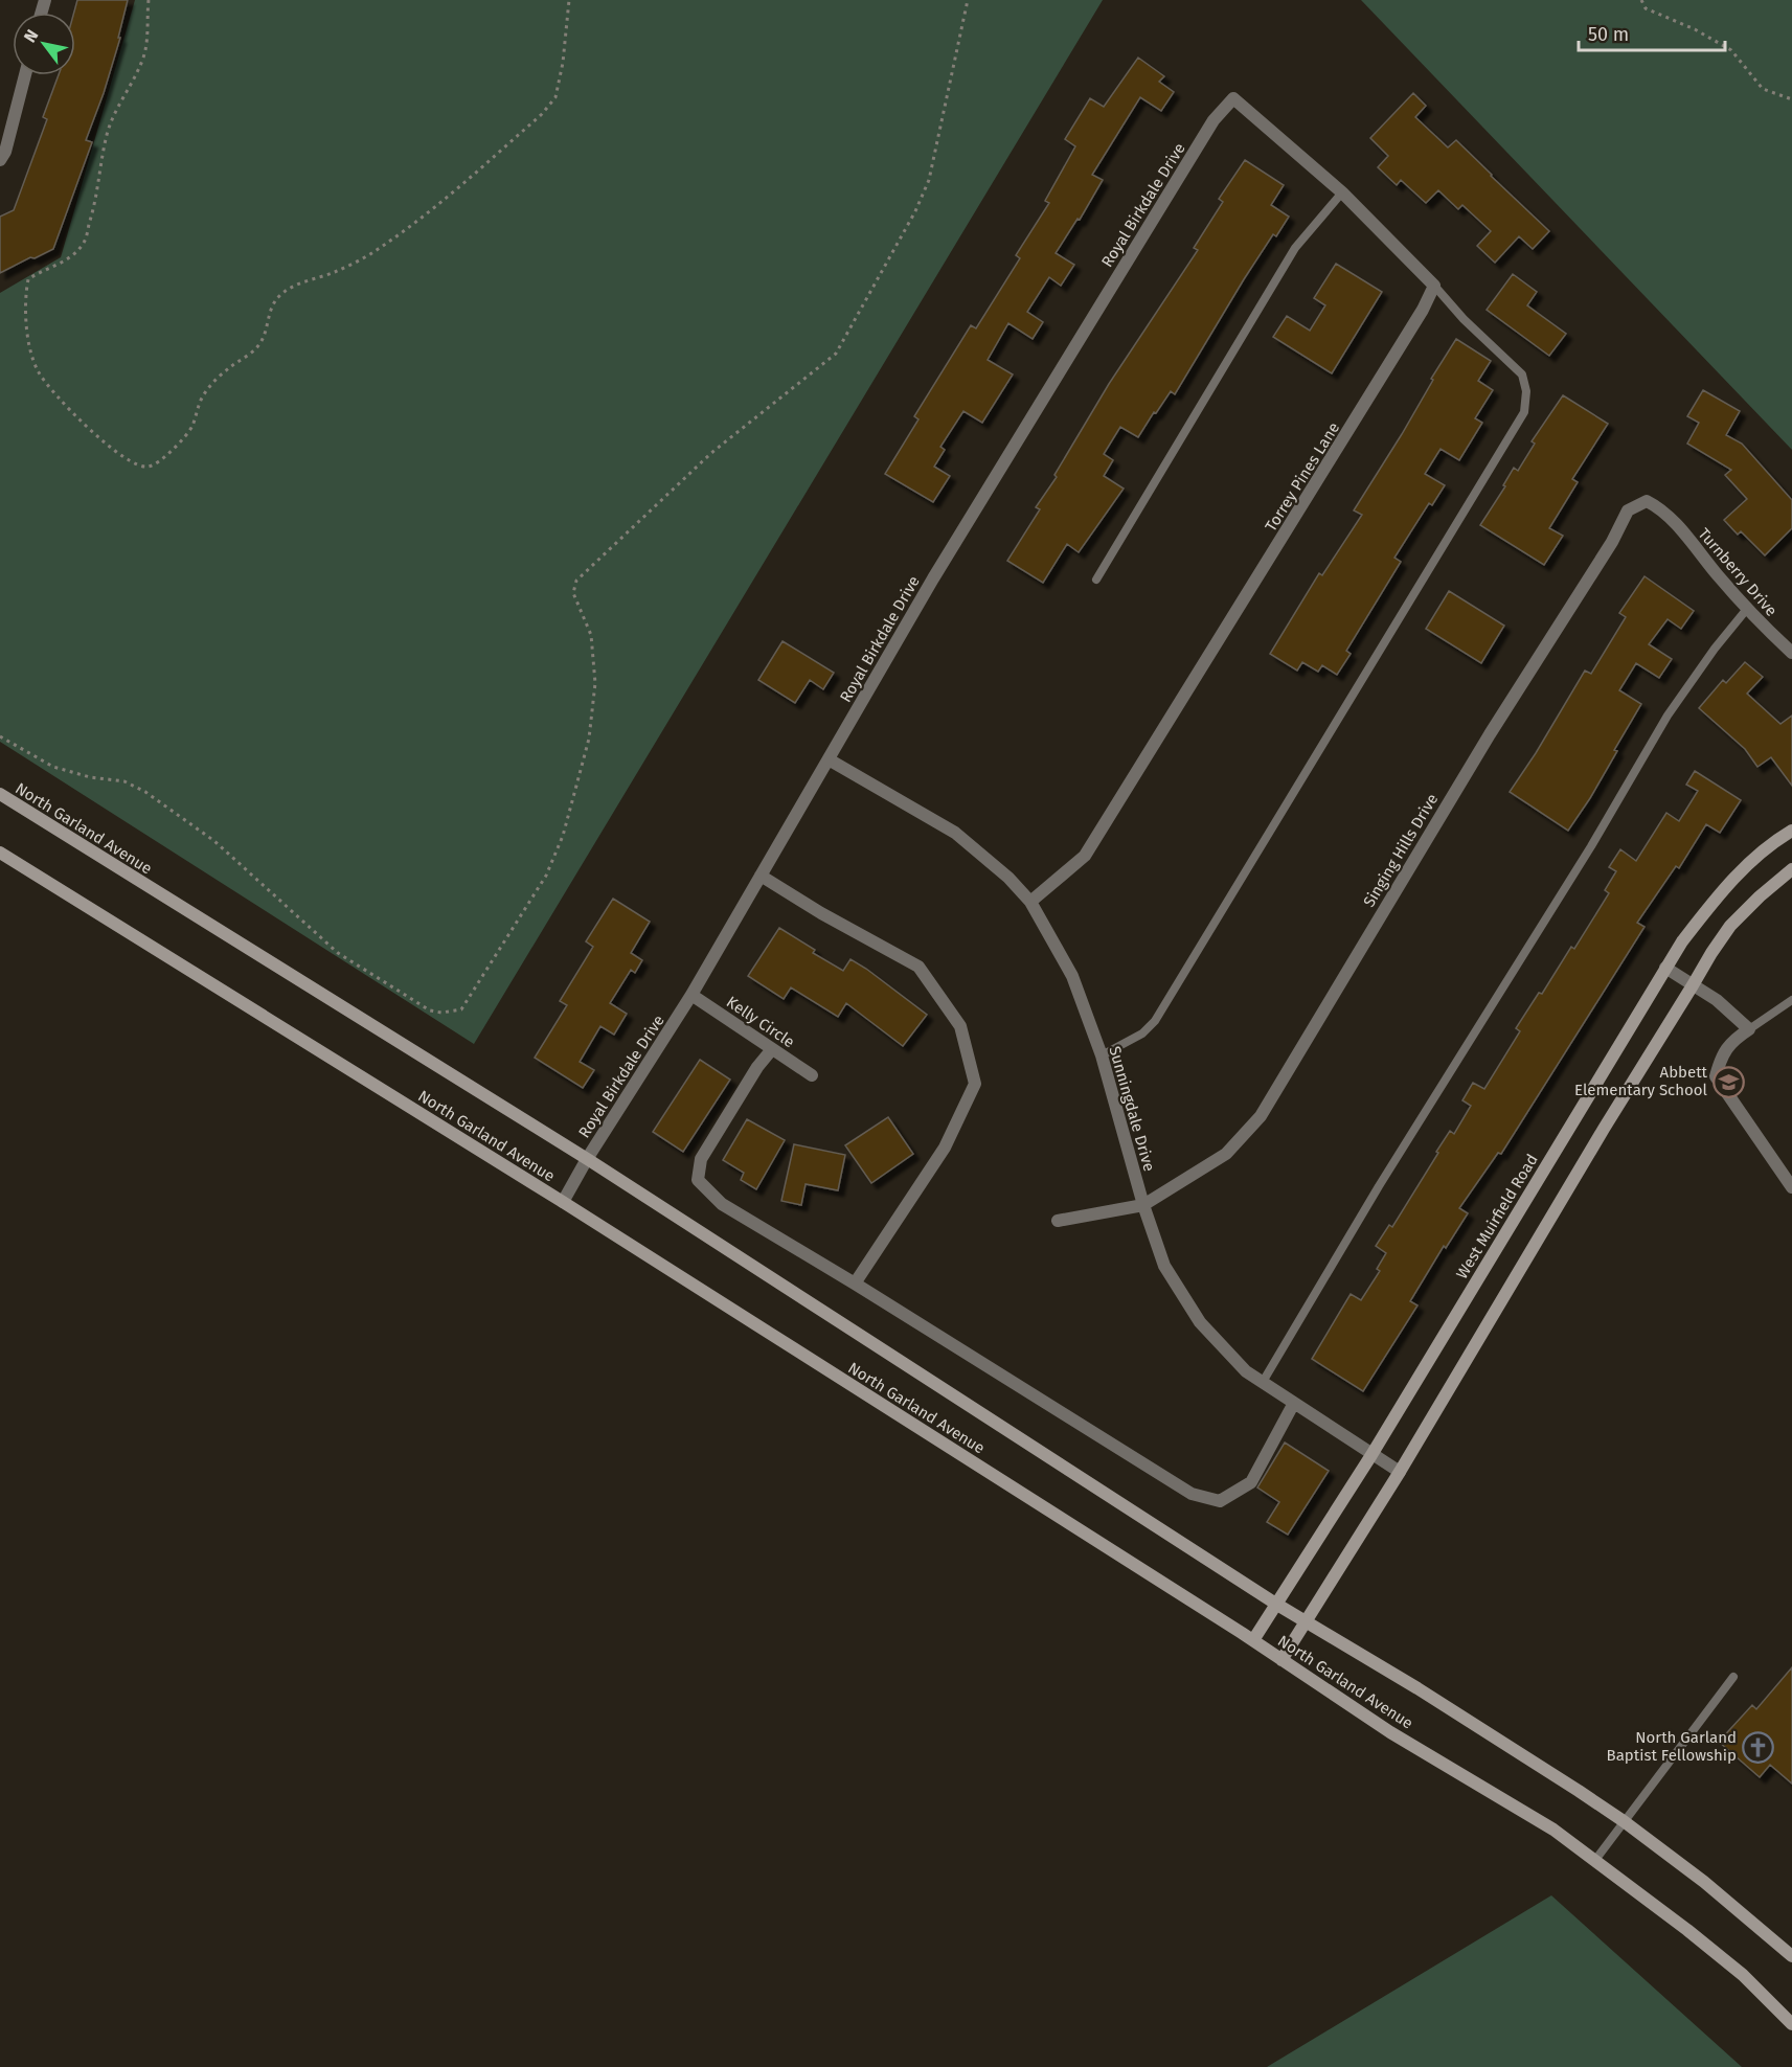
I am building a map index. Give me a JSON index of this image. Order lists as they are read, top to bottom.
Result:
{
  "streets": {
    "main road": ["North Garland Avenue", "West Muirfield Road"],
    "street": [
      "Royal Birkdale Drive",
      "Torrey Pines Lane",
      "Turnberry Drive",
      "Singing Hills Drive",
      "Kelly Circle",
      "Sunningdale Drive"
    ]
  },
  "crossings": [
    ["Royal Birkdale Drive", "North Garland Avenue"],
    ["Royal Birkdale Drive", "Kelly Circle"],
    ["Royal Birkdale Drive", "Sunningdale Drive"],
    ["Torrey Pines Lane", "Sunningdale Drive"],
    ["Turnberry Drive", "Singing Hills Drive"],
    ["North Garland Avenue", "West Muirfield Road"],
    ["Singing Hills Drive", "Sunningdale Drive"],
    ["Sunningdale Drive", "West Muirfield Road"]
  ],
  "places": {
    "school or university": ["Abbett Elementary School"],
    "church": ["North Garland Baptist Fellowship"]
  },
  "scale_bar": "50 m",
  "north": "top left"
}
